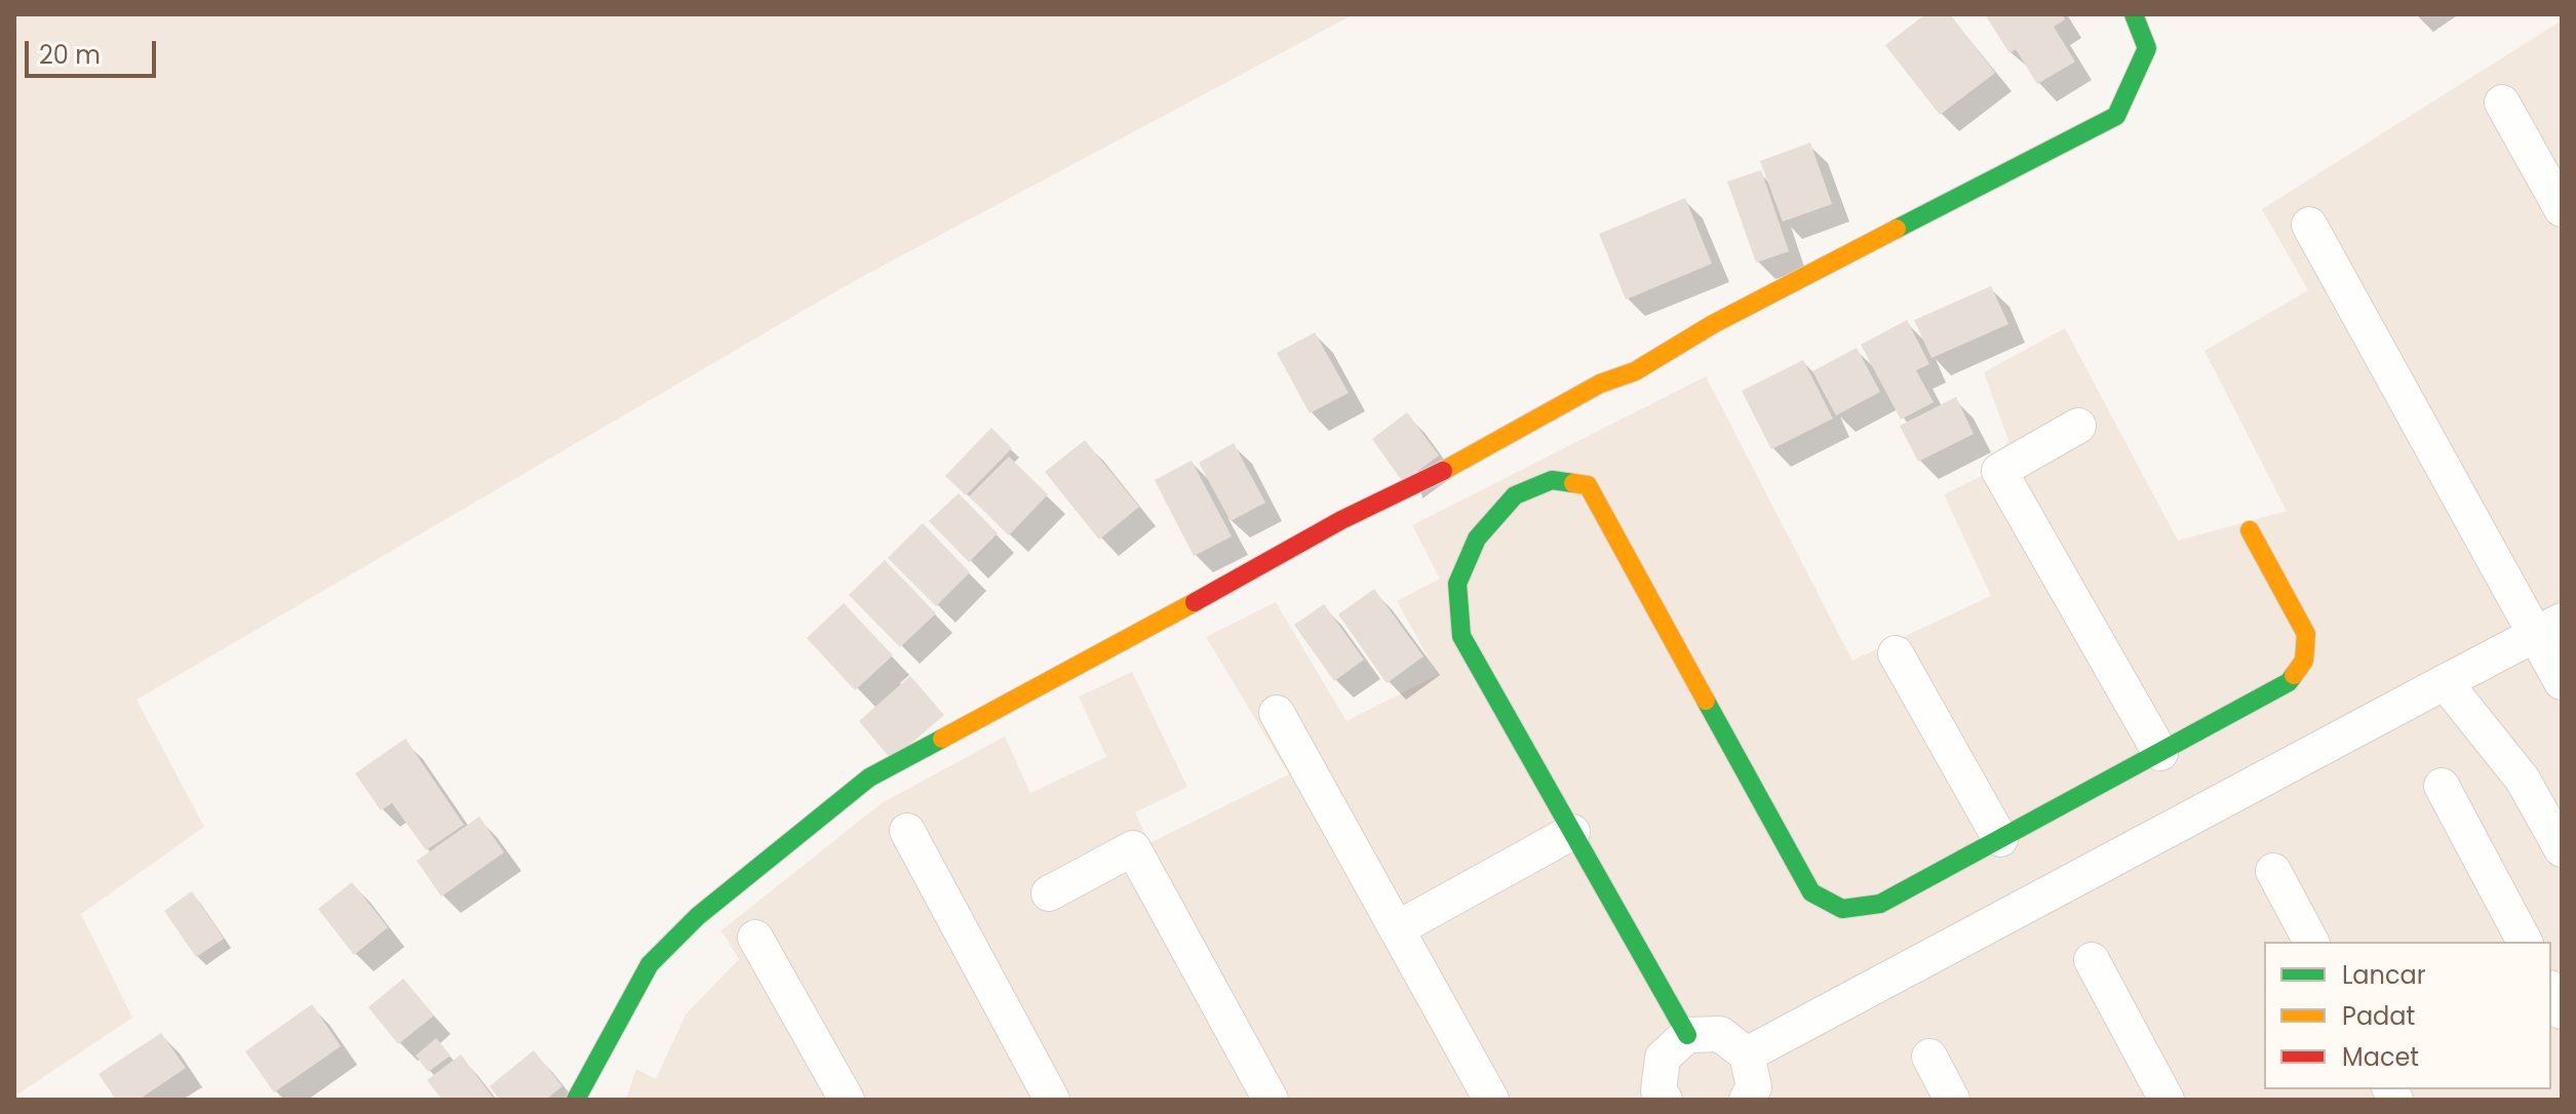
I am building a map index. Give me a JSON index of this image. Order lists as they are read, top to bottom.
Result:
{
  "legend": ["Lancar", "Padat", "Macet"],
  "scale_bar": "20 m"
}
